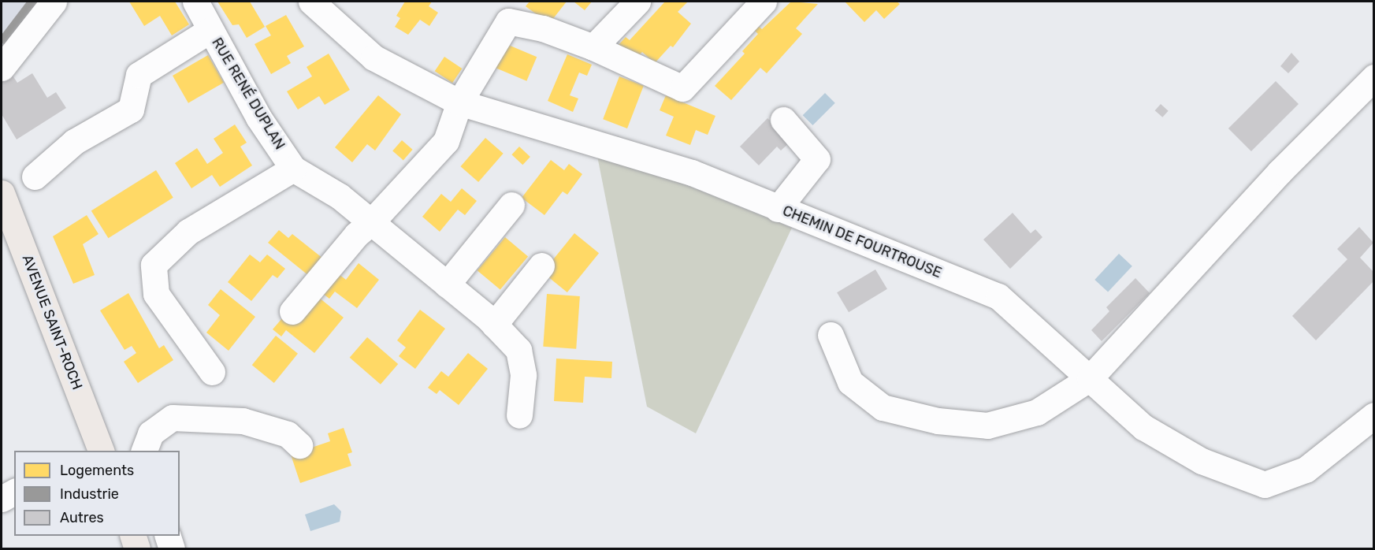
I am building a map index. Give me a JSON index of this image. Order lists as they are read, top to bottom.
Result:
{
  "streets": {
    "main road": ["AVENUE SAINT-ROCH"],
    "street": ["RUE RENÉ DUPLAN", "CHEMIN DE FOURTROUSE"]
  },
  "legend": ["Logements", "Industrie", "Autres"]
}
